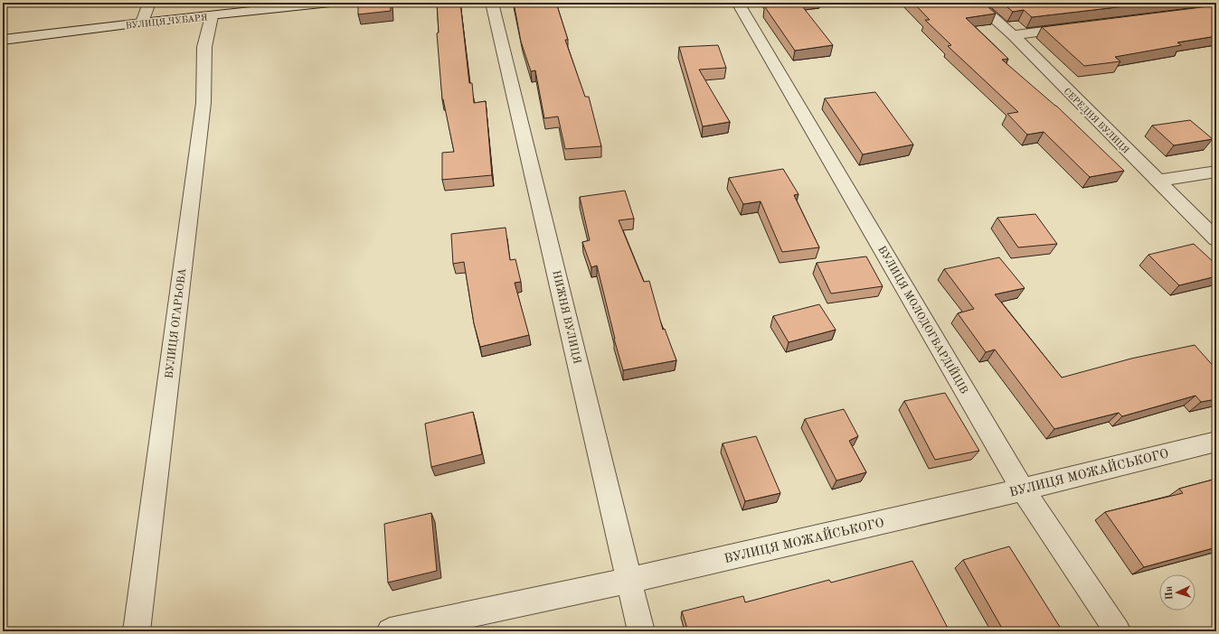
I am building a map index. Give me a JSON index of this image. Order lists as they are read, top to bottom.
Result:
{
  "streets": {
    "street": [
      "ВУЛИЦЯ ЧУБАРЯ",
      "СЕРЕДНЯ ВУЛИЦЯ",
      "НИЖНЯ ВУЛИЦЯ",
      "ВУЛИЦЯ МОЛОДОГВАРДІЙЦІВ",
      "ВУЛИЦЯ ОГАРЬОВА",
      "ВУЛИЦЯ МОЖАЙСЬКОГО"
    ]
  },
  "crossings": [
    ["ВУЛИЦЯ ЧУБАРЯ", "ВУЛИЦЯ ОГАРЬОВА"],
    ["НИЖНЯ ВУЛИЦЯ", "ВУЛИЦЯ МОЖАЙСЬКОГО"],
    ["ВУЛИЦЯ МОЛОДОГВАРДІЙЦІВ", "ВУЛИЦЯ МОЖАЙСЬКОГО"]
  ],
  "north": "left"
}
